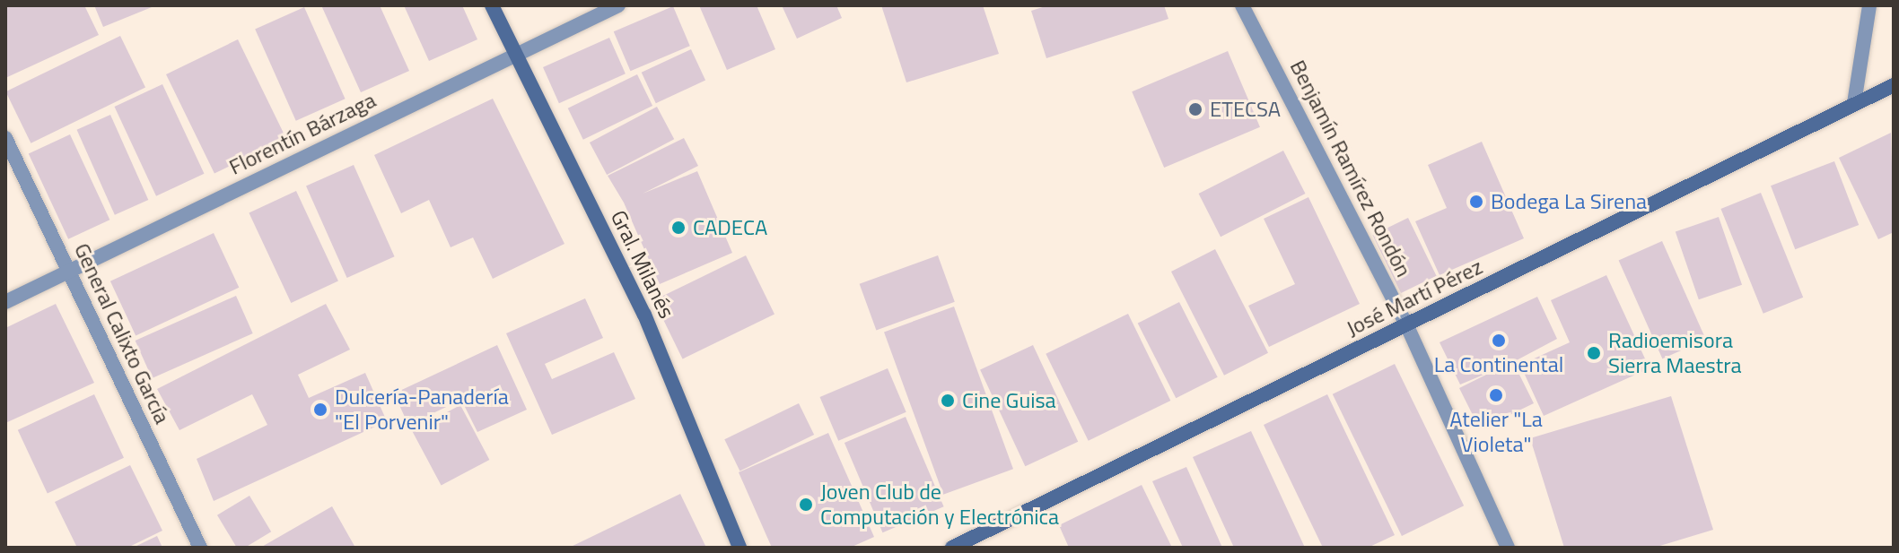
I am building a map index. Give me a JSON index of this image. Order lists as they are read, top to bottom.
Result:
{
  "streets": {
    "street": [
      "Florentín Bárzaga",
      "Benjamín Ramírez Rondón",
      "Gral. Milanés",
      "José Martí Pérez",
      "General Calixto García"
    ]
  },
  "crossings": [
    ["Florentín Bárzaga", "Gral. Milanés"],
    ["Florentín Bárzaga", "General Calixto García"],
    ["Benjamín Ramírez Rondón", "José Martí Pérez"]
  ],
  "places": [
    "ETECSA",
    "Bodega La Sirena",
    "CADECA",
    "La Continental",
    "Radioemisora Sierra Maestra",
    "Atelier \"La Violeta\"",
    "Cine Guisa",
    "Dulcería-Panadería \"El Porvenir\"",
    "Joven Club de Computación y Electrónica"
  ]
}
